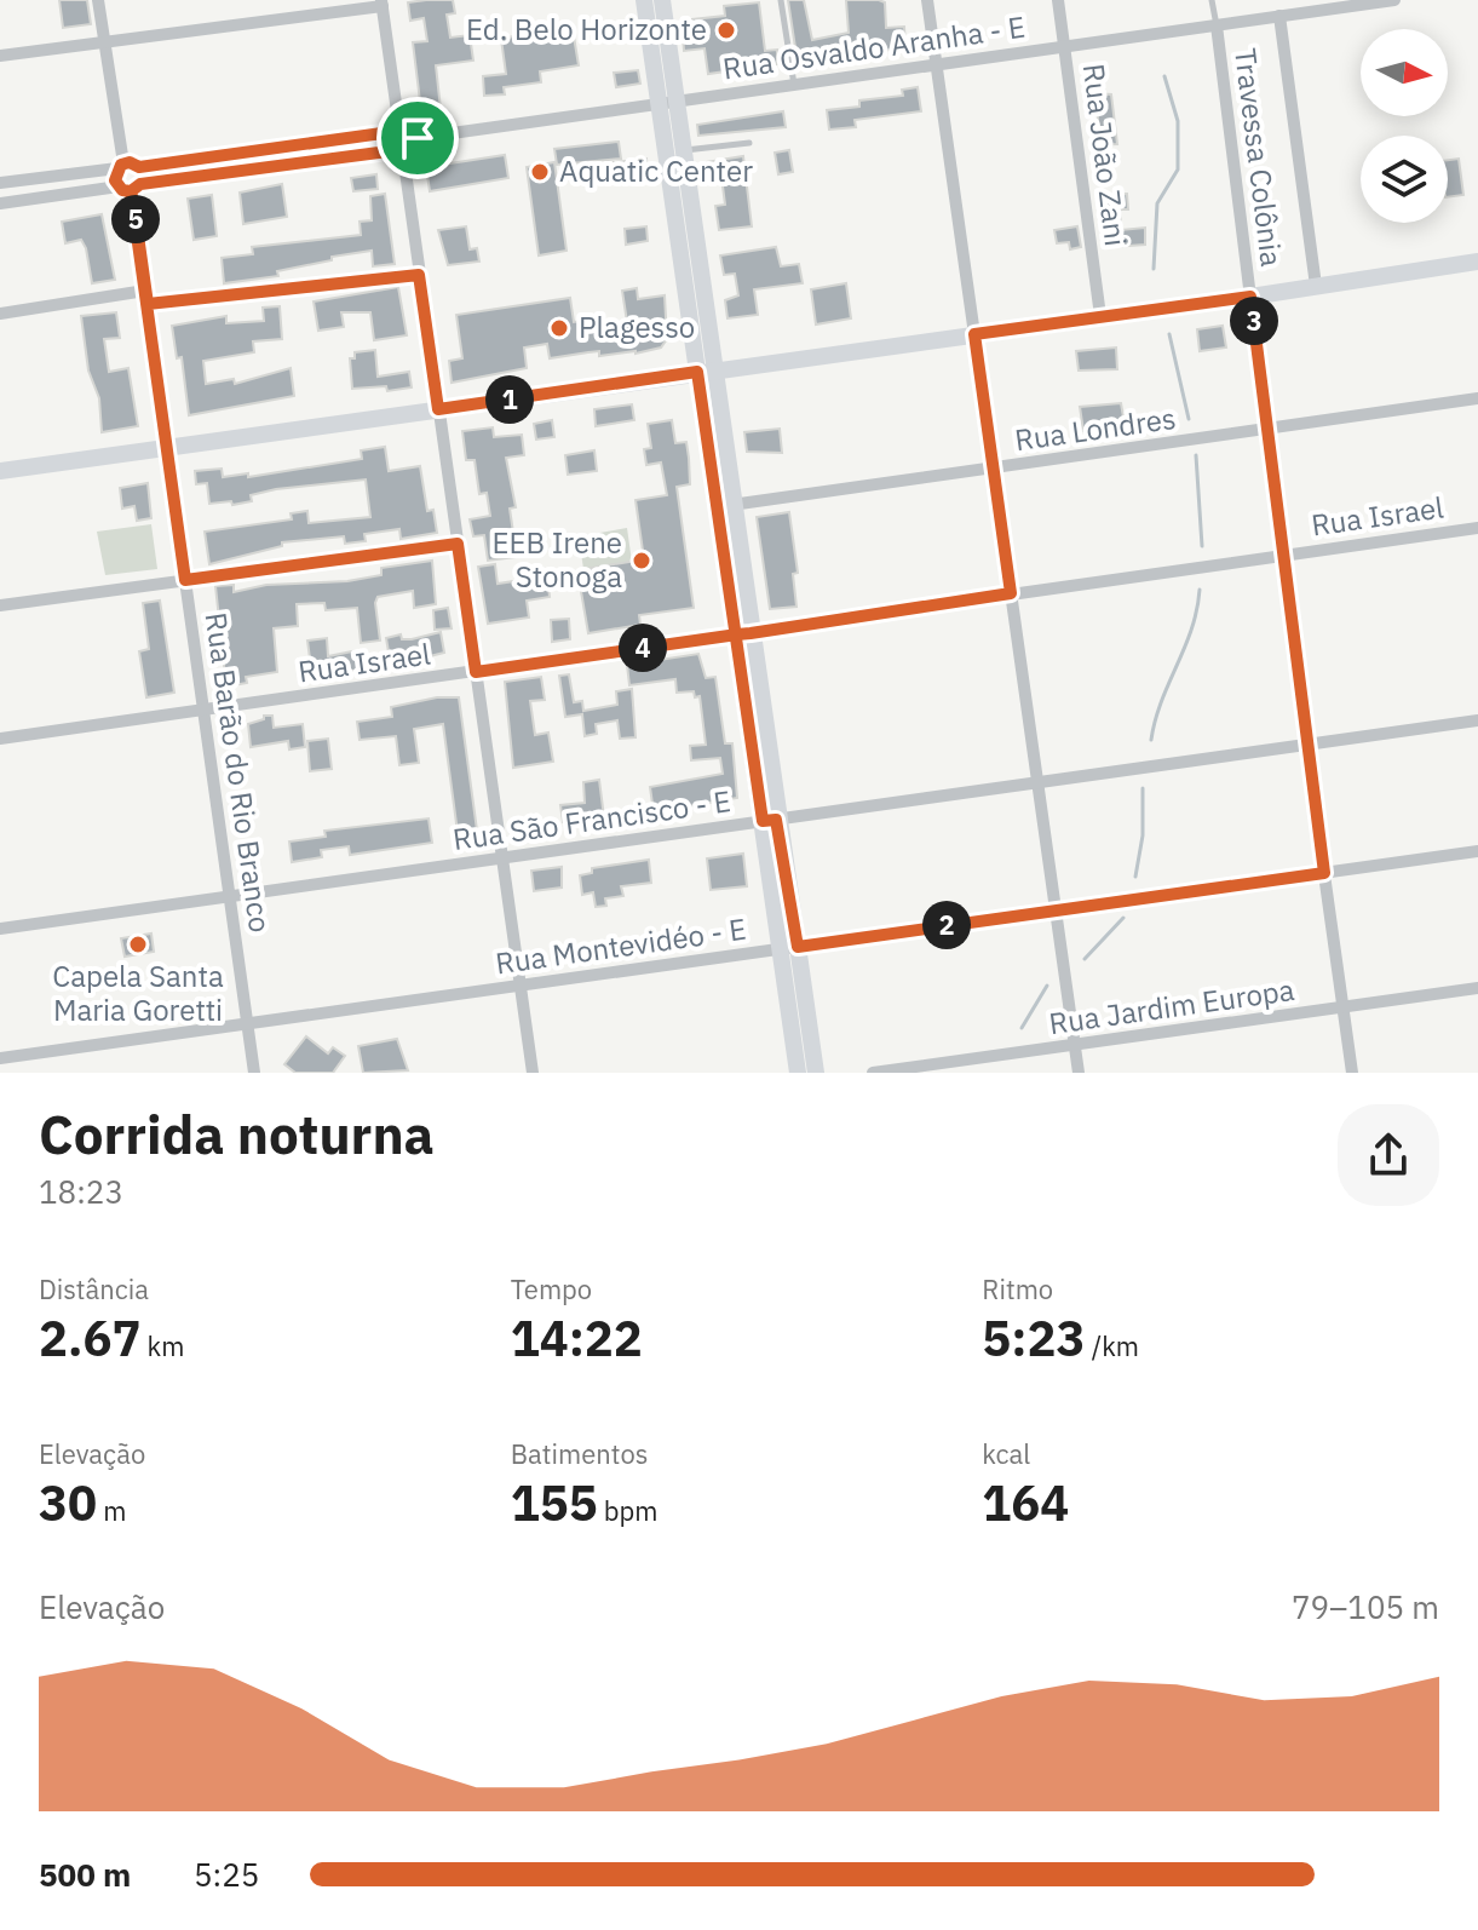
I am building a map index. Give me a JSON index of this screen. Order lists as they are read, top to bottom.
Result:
{
  "streets": {
    "street": [
      "Rua Osvaldo Aranha - E",
      "Rua João Zani",
      "Travessa Colônia",
      "Rua Londres",
      "Rua Israel",
      "Rua Barão do Rio Branco",
      "Rua São Francisco - E",
      "Rua Montevidéo - E",
      "Rua Jardim Europa"
    ]
  },
  "crossings": [
    ["Rua Osvaldo Aranha - E", "Rua João Zani"],
    ["Rua Osvaldo Aranha - E", "Travessa Colônia"],
    ["Travessa Colônia", "Rua Londres"],
    ["Travessa Colônia", "Rua Israel"],
    ["Travessa Colônia", "Rua São Francisco - E"],
    ["Travessa Colônia", "Rua Montevidéo - E"],
    ["Travessa Colônia", "Rua Jardim Europa"],
    ["Rua Israel", "Rua Barão do Rio Branco"],
    ["Rua Barão do Rio Branco", "Rua São Francisco - E"],
    ["Rua Barão do Rio Branco", "Rua Montevidéo - E"]
  ],
  "places": [
    "Ed. Belo Horizonte",
    "Aquatic Center",
    "Plagesso",
    "EEB Irene Stonoga",
    "Capela Santa Maria Goretti"
  ],
  "north": "right",
  "page": {
    "pins": [
      "5",
      "3",
      "1",
      "4",
      "2"
    ],
    "heading": ["Corrida noturna", "18:23"],
    "stats": [
      ["Distância", "2.67 km"],
      ["Tempo", "14:22"],
      ["Ritmo", "5:23 /km"],
      ["Elevação", "30 m"],
      ["Batimentos", "155 bpm"],
      ["kcal", "164"]
    ],
    "chart": ["Elevação", "79–105 m"],
    "list": [
      {
        "name": "500 m",
        "note": "5:25"
      }
    ]
  }
}
